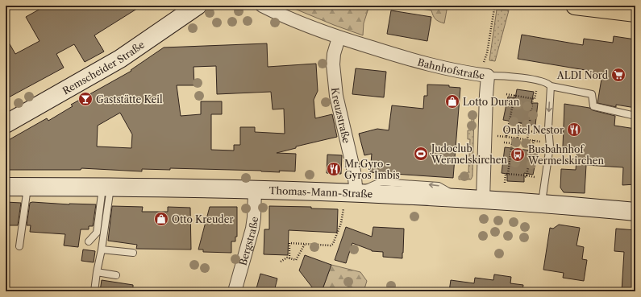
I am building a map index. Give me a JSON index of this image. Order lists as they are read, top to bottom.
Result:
{
  "streets": {
    "street": [
      "Remscheider Straße",
      "Bahnhofstraße",
      "Kreuzstraße",
      "Thomas-Mann-Straße",
      "Bergstraße"
    ]
  },
  "crossings": [
    ["Bahnhofstraße", "Kreuzstraße"],
    ["Kreuzstraße", "Thomas-Mann-Straße"],
    ["Thomas-Mann-Straße", "Bergstraße"]
  ],
  "places": {
    "supermarket": ["ALDI Nord"],
    "bar": ["Gaststätte Keil"],
    "shop": ["Lotto Duran", "Otto Kreuder"],
    "restaurant": ["Onkel Nestor", "Mr.Gyro - Gyros Imbis"],
    "sports": ["Judoclub Wermelskirchen"],
    "bus stop": ["Busbahnhof Wermelskirchen"]
  }
}
